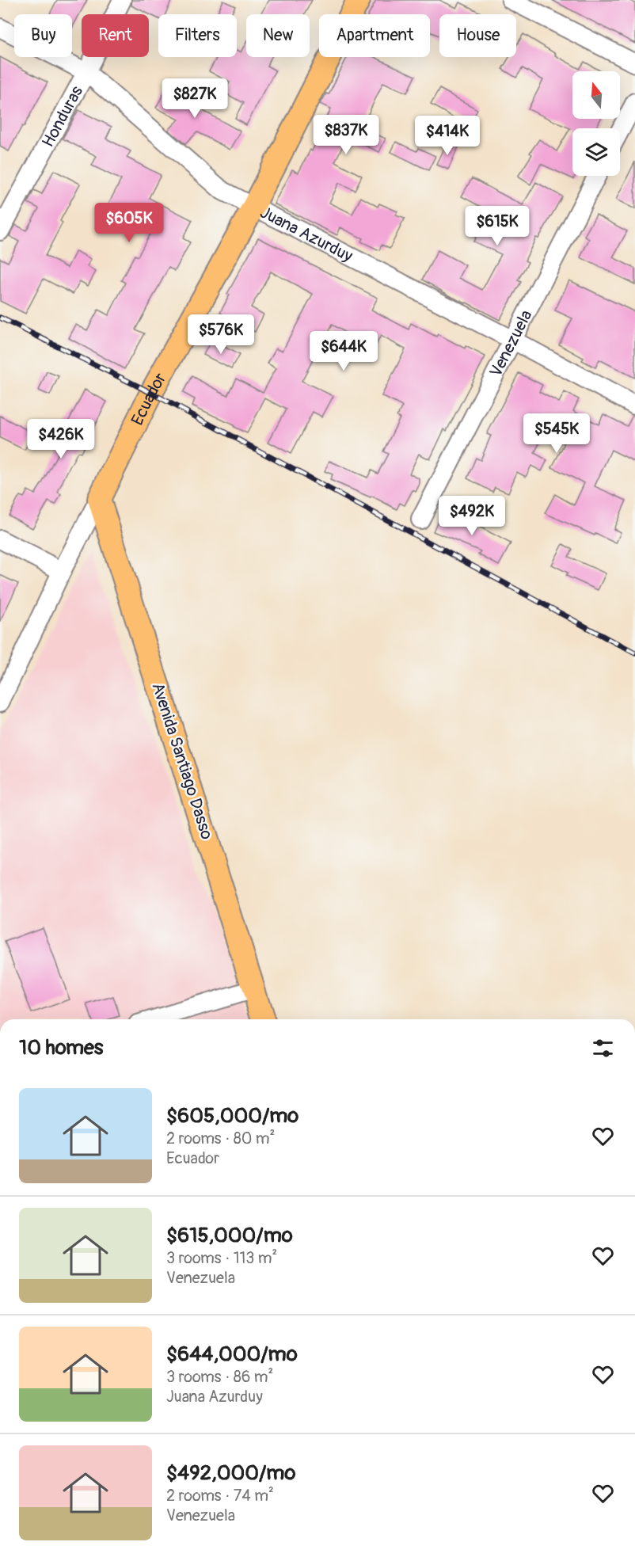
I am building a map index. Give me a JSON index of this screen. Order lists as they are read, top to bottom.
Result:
{
  "streets": {
    "main road": ["Ecuador", "Avenida Santiago Dasso"],
    "street": ["Honduras", "Juana Azurduy", "Venezuela"]
  },
  "crossings": [
    ["Honduras", "Juana Azurduy"],
    ["Juana Azurduy", "Venezuela"],
    ["Juana Azurduy", "Ecuador"],
    ["Ecuador", "Avenida Santiago Dasso"]
  ],
  "north": "top",
  "page": {
    "chip": [
      "Buy",
      "Rent",
      "Filters",
      "New",
      "Apartment",
      "House"
    ],
    "price": [
      "$827K",
      "$837K",
      "$414K",
      "$605K",
      "$615K",
      "$576K",
      "$644K",
      "$545K",
      "$426K",
      "$492K"
    ],
    "heading": "10 homes",
    "list": [
      {
        "name": "$605,000/mo",
        "note": "2 rooms · 80 m² · Ecuador"
      },
      {
        "name": "$615,000/mo",
        "note": "3 rooms · 113 m² · Venezuela"
      },
      {
        "name": "$644,000/mo",
        "note": "3 rooms · 86 m² · Juana Azurduy"
      },
      {
        "name": "$492,000/mo",
        "note": "2 rooms · 74 m² · Venezuela"
      }
    ]
  }
}
